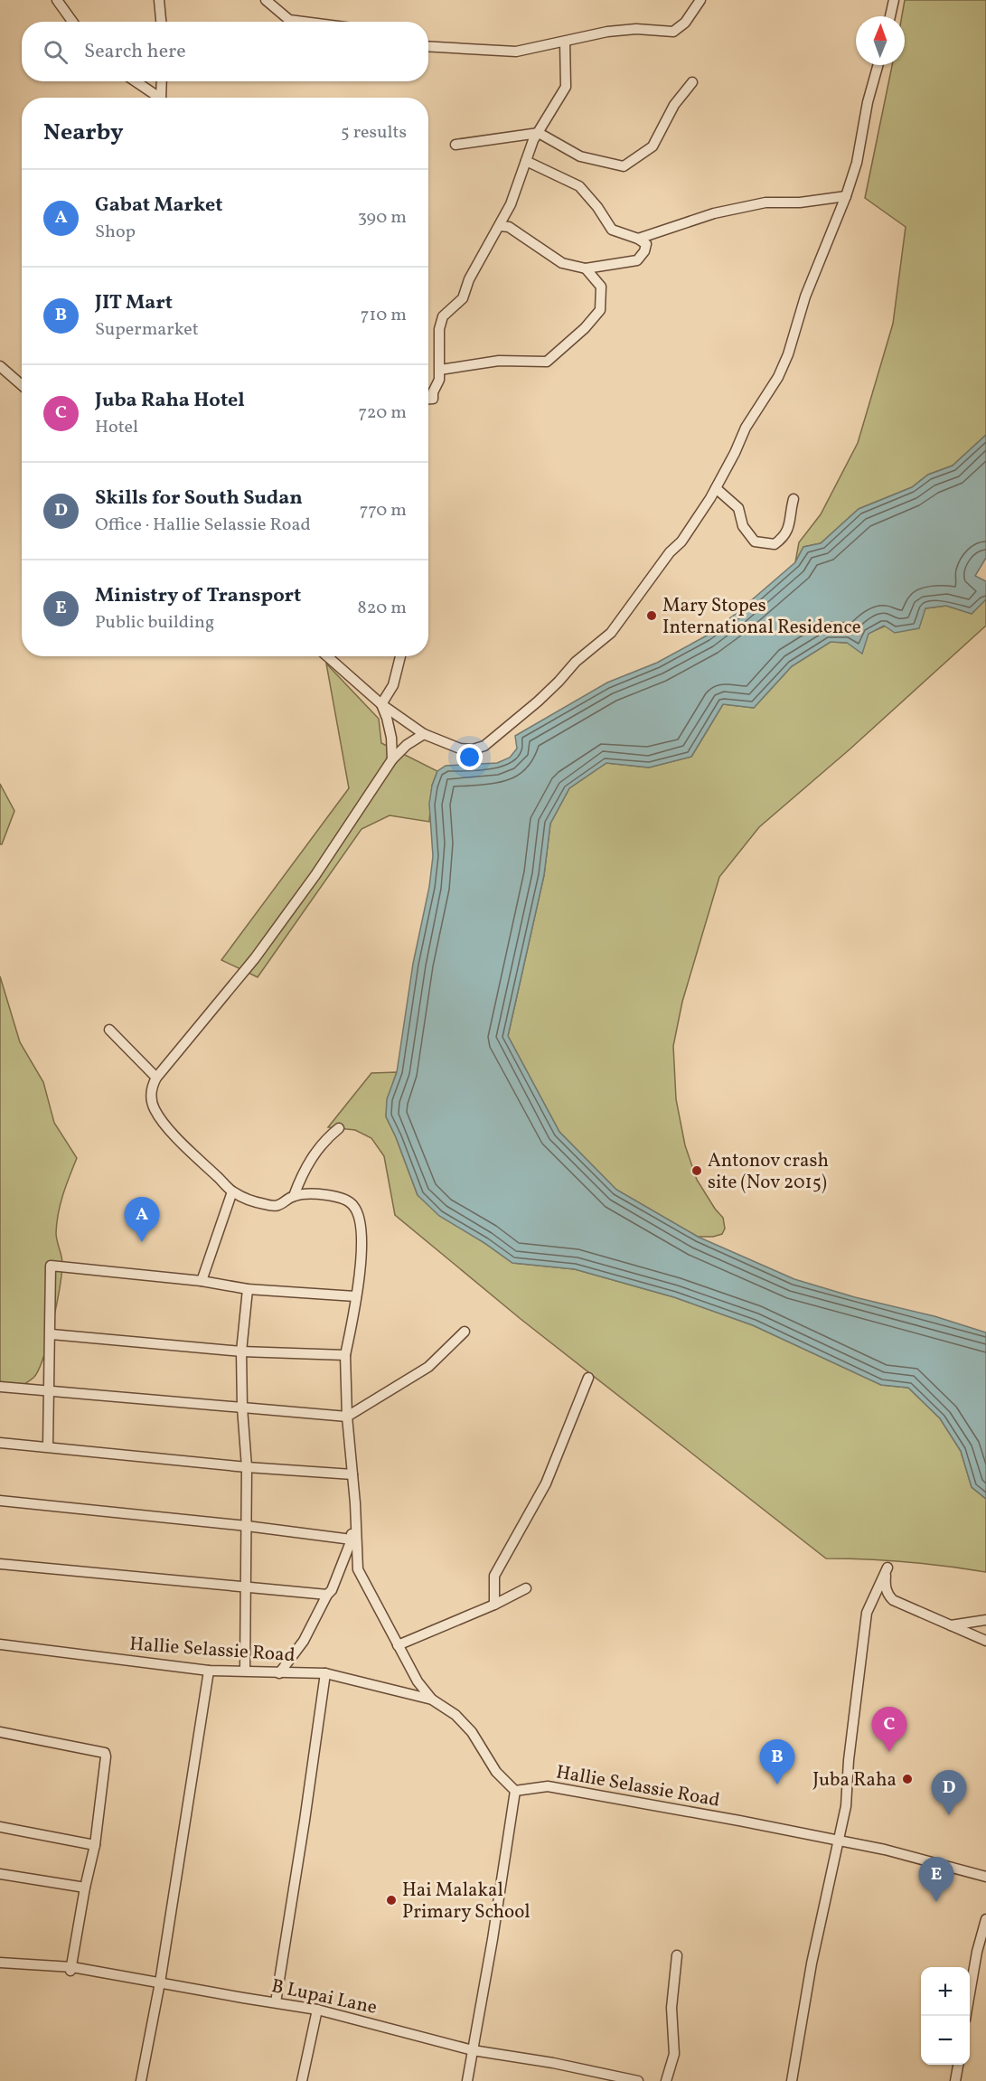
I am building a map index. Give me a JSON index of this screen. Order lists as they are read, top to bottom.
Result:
{
  "streets": {
    "street": ["Hallie Selassie Road", "B Lupai Lane"]
  },
  "places": [
    "Mary Stopes International Residence",
    "Antonov crash site (Nov 2015)",
    "Juba Raha",
    "Hai Malakal Primary School"
  ],
  "north": "top",
  "page": {
    "search": "Search here",
    "heading": ["Nearby", "5 results"],
    "list": [
      {
        "mark": "A",
        "name": "Gabat Market",
        "note": "Shop",
        "value": "390 m"
      },
      {
        "mark": "B",
        "name": "JIT Mart",
        "note": "Supermarket",
        "value": "710 m"
      },
      {
        "mark": "C",
        "name": "Juba Raha Hotel",
        "note": "Hotel",
        "value": "720 m"
      },
      {
        "mark": "D",
        "name": "Skills for South Sudan",
        "note": "Office · Hallie Selassie Road",
        "value": "770 m"
      },
      {
        "mark": "E",
        "name": "Ministry of Transport",
        "note": "Public building",
        "value": "820 m"
      }
    ],
    "pins": [
      "A",
      "C",
      "B",
      "D",
      "E"
    ],
    "map_buttons": ["+", "−"]
  }
}
